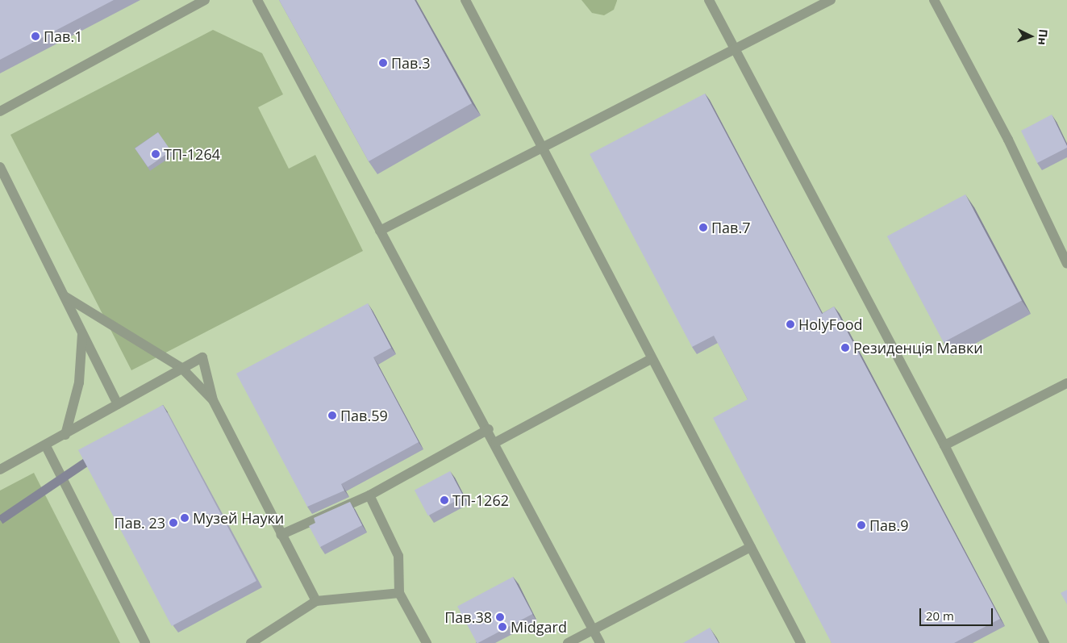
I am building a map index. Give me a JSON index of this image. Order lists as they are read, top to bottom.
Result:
{
  "places": [
    "Пав.1",
    "Пав.3",
    "ТП-1264",
    "Пав.7",
    "HolyFood",
    "Резиденція Мавки",
    "Пав.59",
    "ТП-1262",
    "Музей Науки",
    "Пав. 23",
    "Пав.9",
    "Пав.38",
    "Midgard"
  ],
  "scale_bar": "20 m",
  "north": "right"
}
